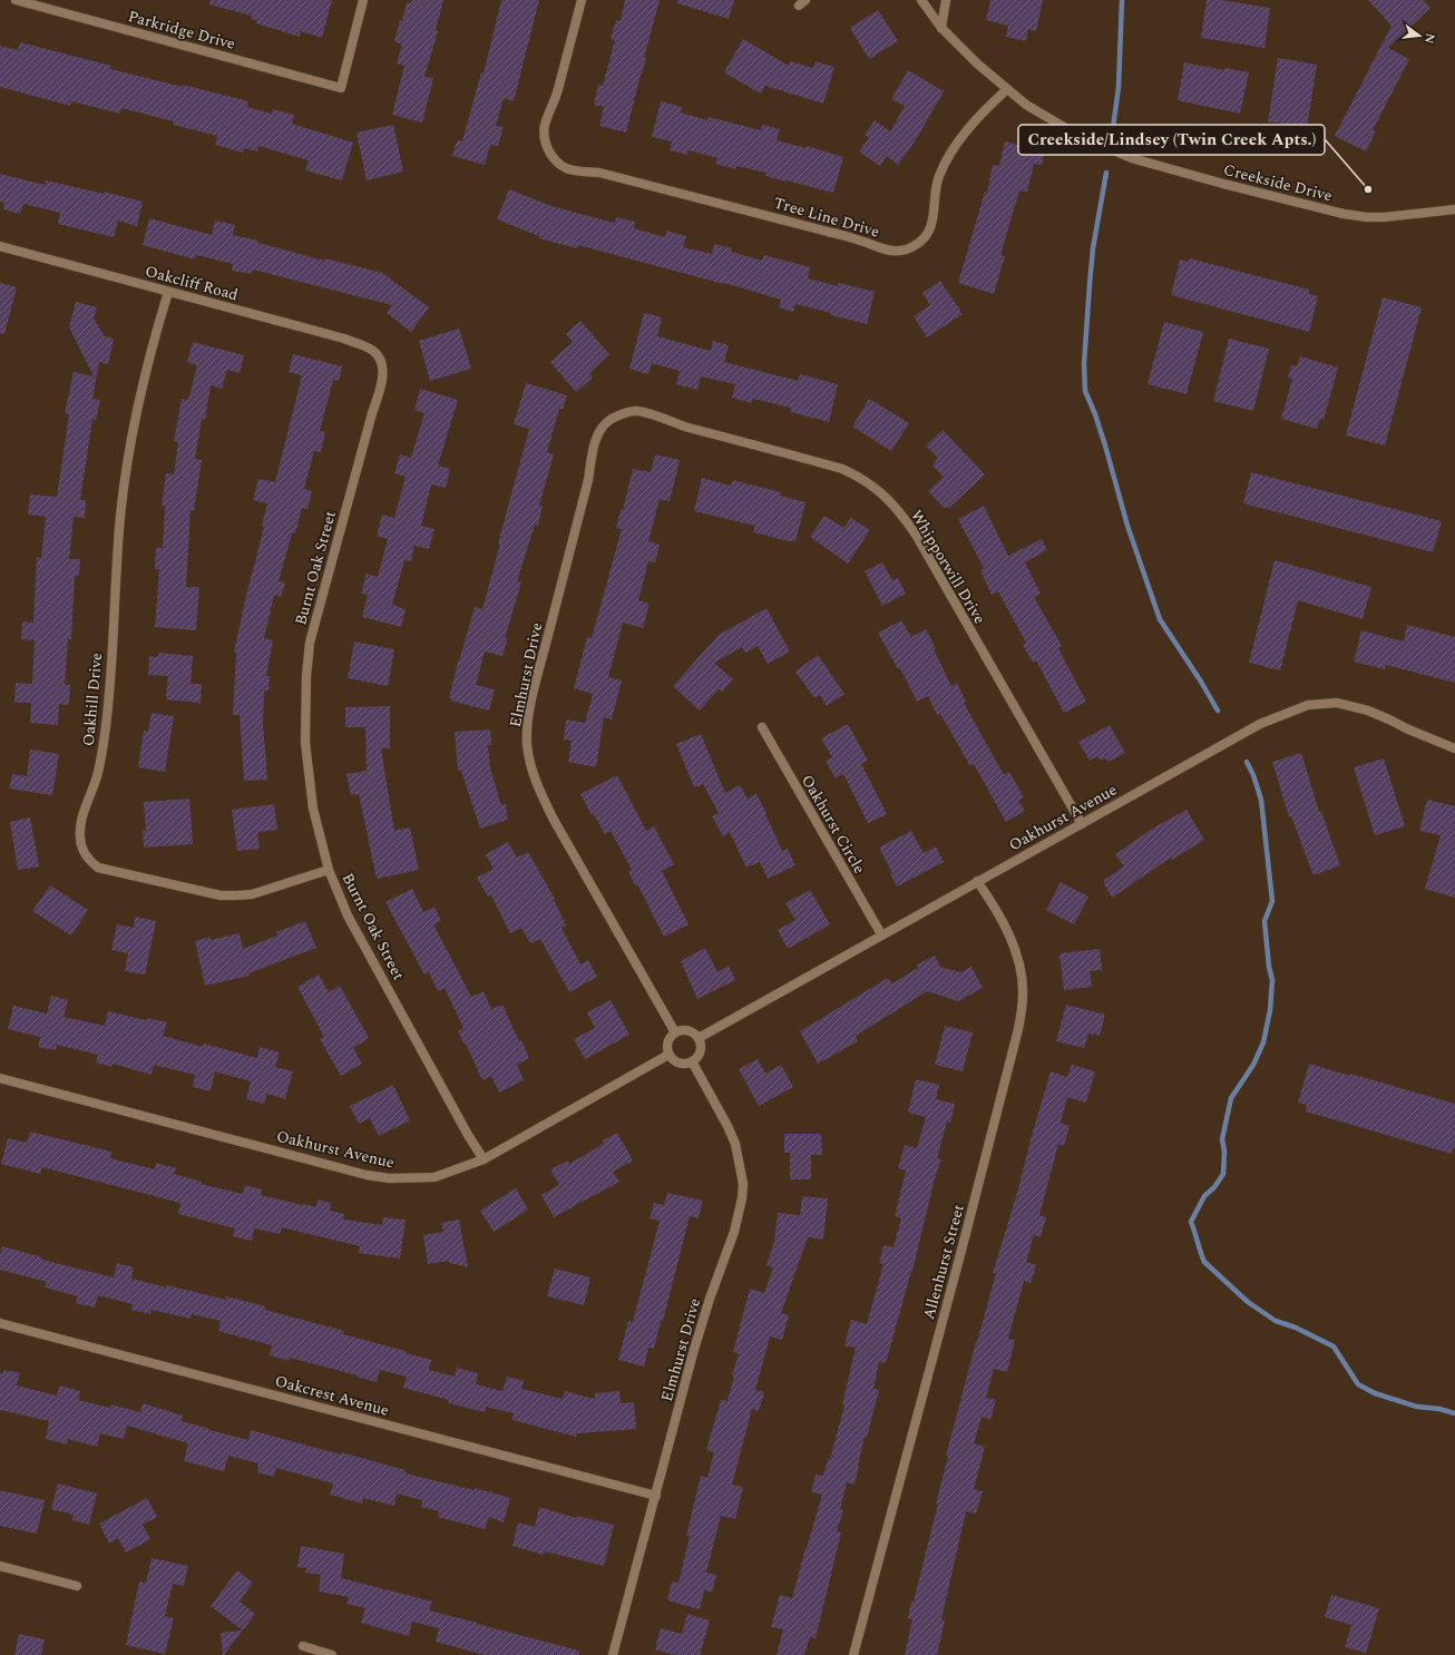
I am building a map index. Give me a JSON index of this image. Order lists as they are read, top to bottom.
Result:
{
  "streets": {
    "street": [
      "Parkridge Drive",
      "Creekside Drive",
      "Tree Line Drive",
      "Oakcliff Road",
      "Whipporwill Drive",
      "Burnt Oak Street",
      "Elmhurst Drive",
      "Oakhill Drive",
      "Oakhurst Avenue",
      "Oakhurst Circle",
      "Allenhurst Street",
      "Oakcrest Avenue"
    ]
  },
  "crossings": [
    ["Creekside Drive", "Tree Line Drive"],
    ["Oakcliff Road", "Burnt Oak Street"],
    ["Oakcliff Road", "Oakhill Drive"],
    ["Whipporwill Drive", "Elmhurst Drive"],
    ["Whipporwill Drive", "Oakhurst Avenue"],
    ["Burnt Oak Street", "Oakhill Drive"],
    ["Burnt Oak Street", "Oakhurst Avenue"],
    ["Elmhurst Drive", "Oakhurst Avenue"],
    ["Elmhurst Drive", "Oakcrest Avenue"],
    ["Oakhurst Avenue", "Oakhurst Circle"],
    ["Oakhurst Avenue", "Allenhurst Street"]
  ],
  "places": ["Creekside/Lindsey (Twin Creek Apts.)"],
  "north": "right"
}
